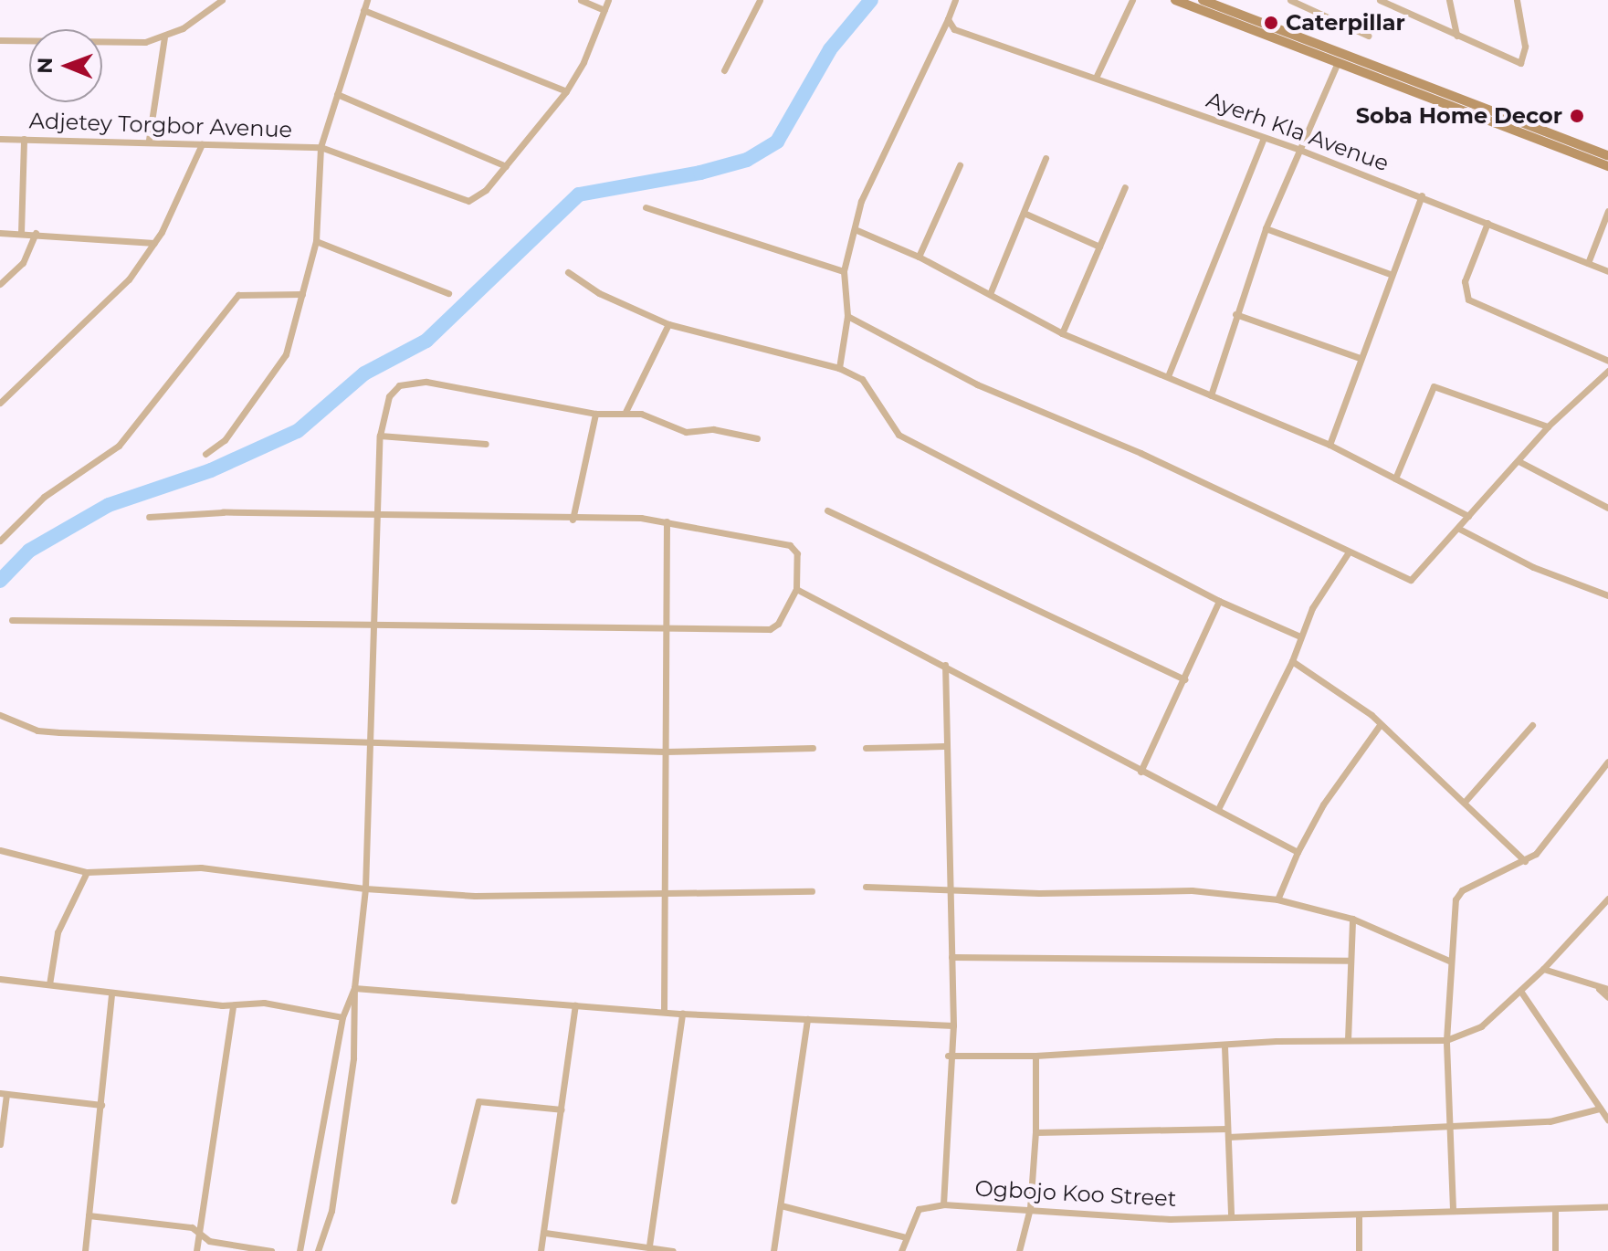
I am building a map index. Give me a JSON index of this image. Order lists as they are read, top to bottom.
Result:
{
  "streets": {
    "street": ["Adjetey Torgbor Avenue", "Ayerh Kla Avenue", "Ogbojo Koo Street"]
  },
  "places": ["Caterpillar", "Soba Home Decor"],
  "north": "left"
}
